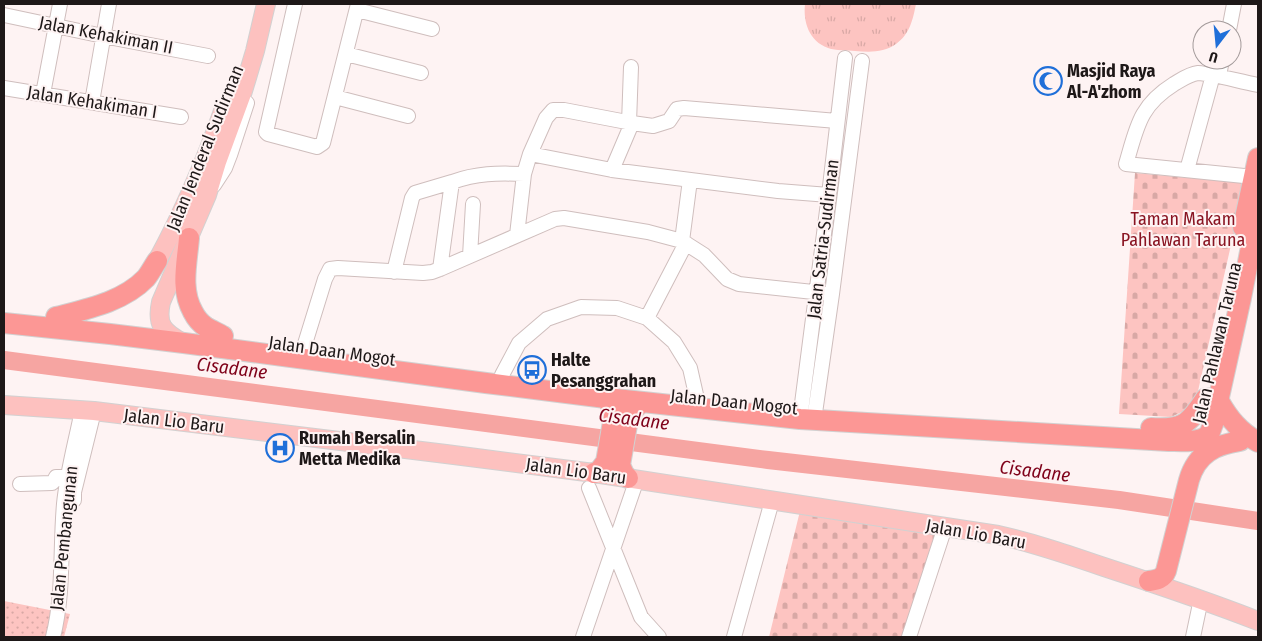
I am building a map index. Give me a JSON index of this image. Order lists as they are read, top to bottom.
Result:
{
  "streets": {
    "highway": ["Jalan Pahlawan Taruna", "Jalan Daan Mogot"],
    "main road": ["Jalan Jenderal Sudirman", "Jalan Lio Baru"],
    "street": [
      "Jalan Kehakiman II",
      "Jalan Kehakiman I",
      "Jalan Satria-Sudirman",
      "Jalan Pembangunan"
    ]
  },
  "crossings": [
    ["Jalan Jenderal Sudirman", "Jalan Daan Mogot"],
    ["Jalan Satria-Sudirman", "Jalan Daan Mogot"],
    ["Jalan Pahlawan Taruna", "Jalan Daan Mogot"],
    ["Jalan Lio Baru", "Jalan Pembangunan"]
  ],
  "water": ["Cisadane"],
  "parks": ["Taman Makam Pahlawan Taruna"],
  "places": {
    "mosque": ["Masjid Raya Al-A'zhom"],
    "bus stop": ["Halte Pesanggrahan"],
    "hospital": ["Rumah Bersalin Metta Medika"]
  },
  "north": "bottom"
}
